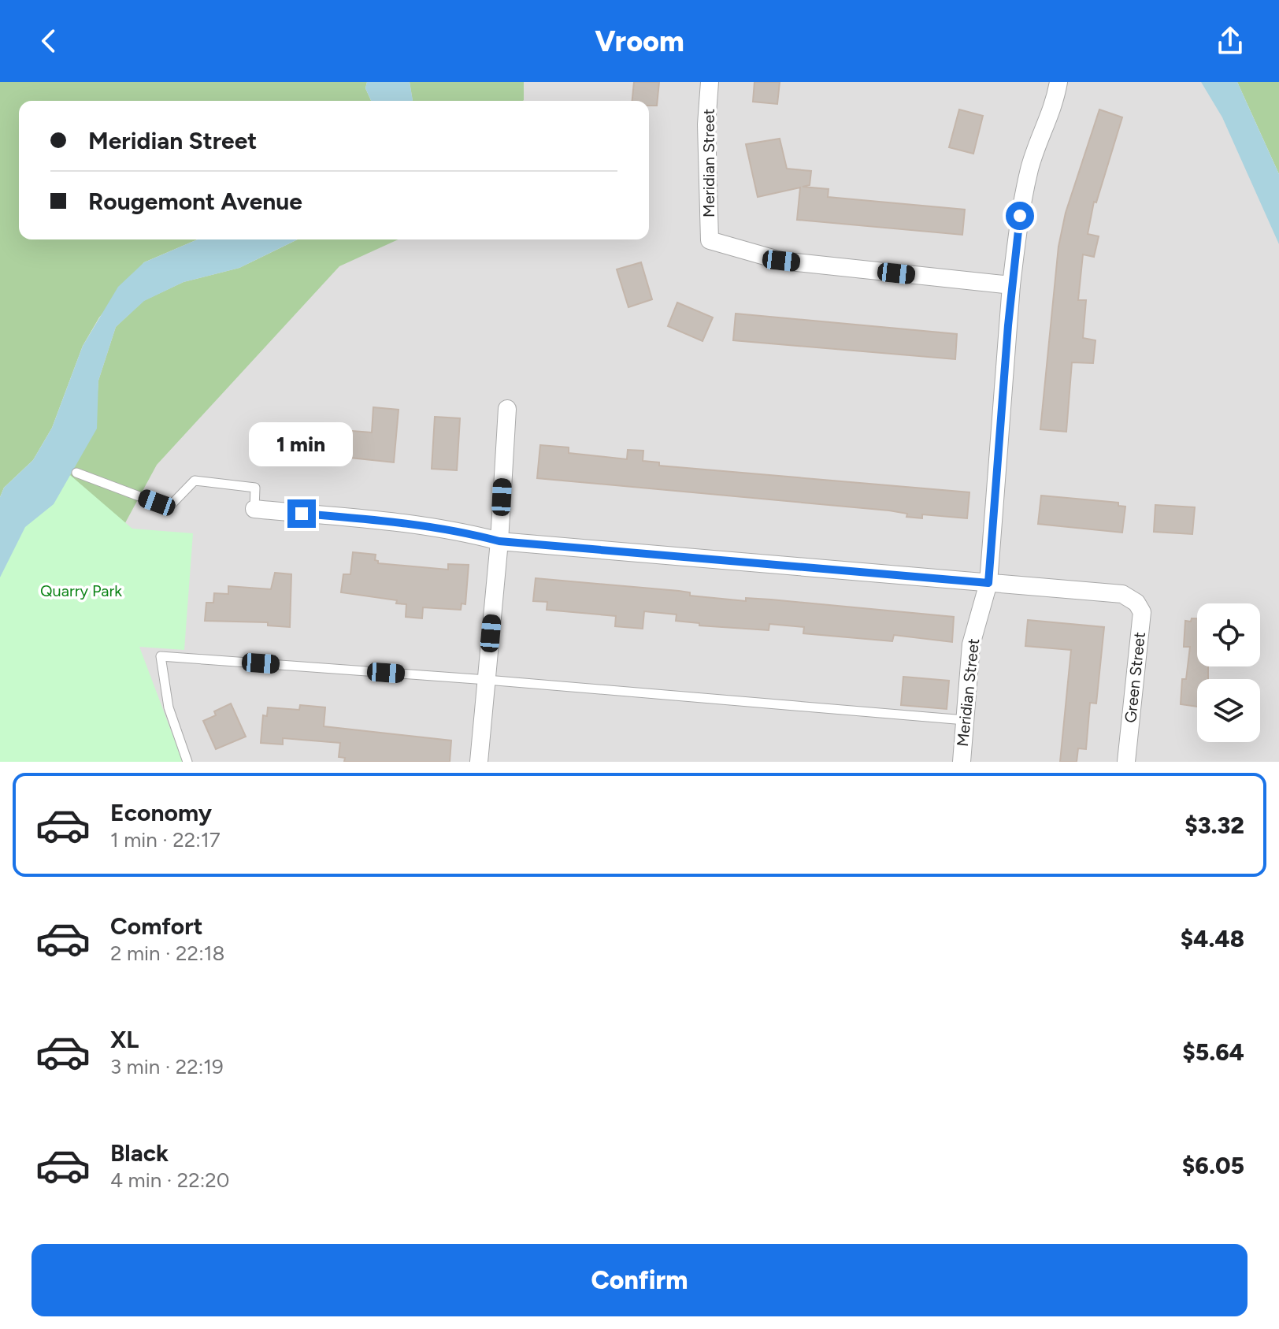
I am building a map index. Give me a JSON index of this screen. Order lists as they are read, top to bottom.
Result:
{
  "streets": {
    "street": ["Meridian Street", "Green Street"]
  },
  "crossings": [
    ["Meridian Street", "Green Street"]
  ],
  "parks": ["Quarry Park"],
  "page": {
    "header": "Vroom",
    "banner": ["Meridian Street", "Rougemont Avenue"],
    "bubble": "1 min",
    "list": [
      {
        "name": "Economy",
        "note": "1 min · 22:17",
        "value": "$3.32"
      },
      {
        "name": "Comfort",
        "note": "2 min · 22:18",
        "value": "$4.48"
      },
      {
        "name": "XL",
        "note": "3 min · 22:19",
        "value": "$5.64"
      },
      {
        "name": "Black",
        "note": "4 min · 22:20",
        "value": "$6.05"
      }
    ],
    "buttons": "Confirm"
  }
}
